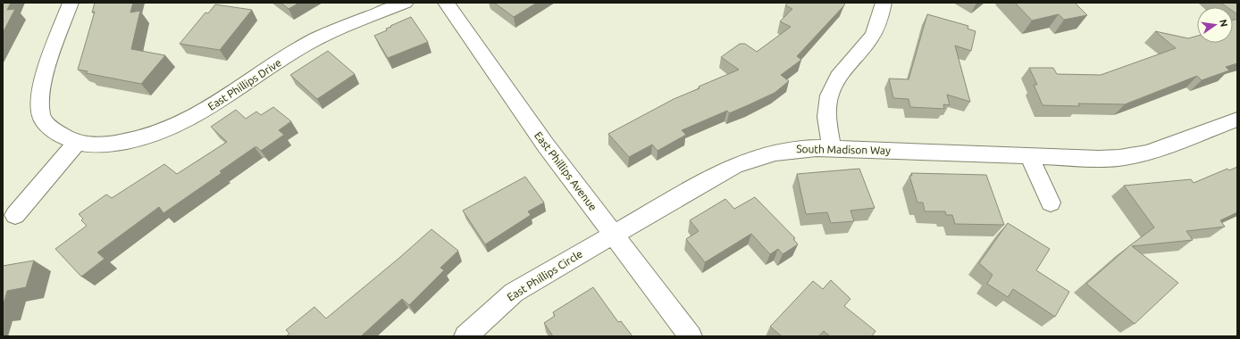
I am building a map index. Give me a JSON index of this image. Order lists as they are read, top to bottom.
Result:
{
  "streets": {
    "street": [
      "East Phillips Drive",
      "South Madison Way",
      "East Phillips Avenue",
      "East Phillips Circle"
    ]
  },
  "crossings": [
    ["South Madison Way", "East Phillips Avenue"],
    ["South Madison Way", "East Phillips Circle"],
    ["East Phillips Avenue", "East Phillips Circle"]
  ],
  "north": "right"
}
